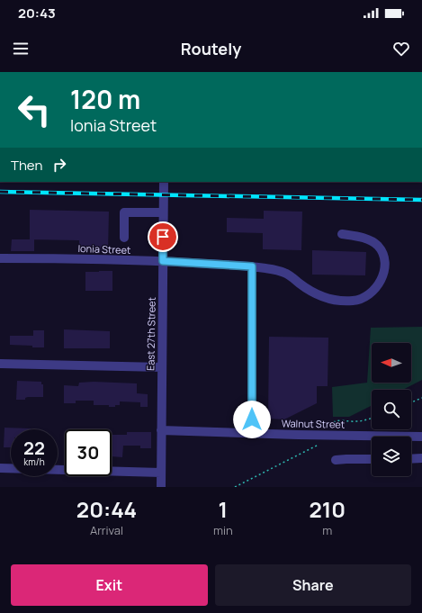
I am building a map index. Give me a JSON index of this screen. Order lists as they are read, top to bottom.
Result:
{
  "streets": {
    "street": ["Ionia Street", "East 27th Street", "Walnut Street"]
  },
  "crossings": [
    ["Ionia Street", "East 27th Street"],
    ["East 27th Street", "Walnut Street"]
  ],
  "north": "left",
  "page": {
    "status": "20:43",
    "header": "Routely",
    "turn": ["120 m", "Ionia Street"],
    "then": "Then",
    "speed": "22 km/h",
    "limit": "30",
    "eta": [
      "20:44",
      "Arrival",
      "1",
      "min",
      "210",
      "m"
    ],
    "buttons": ["Exit", "Share"]
  }
}
